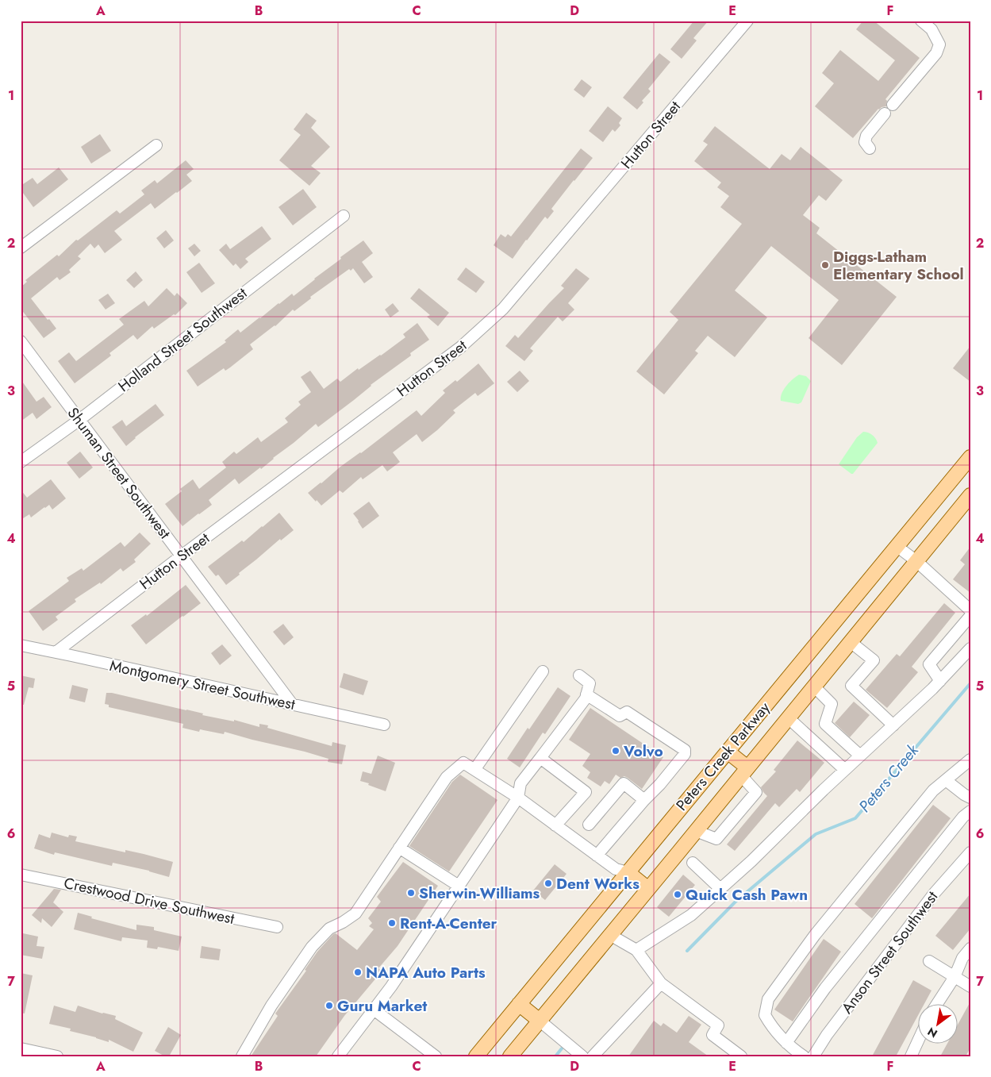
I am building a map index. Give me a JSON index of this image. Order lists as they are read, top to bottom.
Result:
{
  "streets": {
    "main road": ["Peters Creek Parkway"],
    "street": [
      "Hutton Street",
      "Holland Street Southwest",
      "Shuman Street Southwest",
      "Montgomery Street Southwest",
      "Crestwood Drive Southwest",
      "Anson Street Southwest"
    ]
  },
  "crossings": [
    ["Hutton Street", "Shuman Street Southwest"],
    ["Hutton Street", "Montgomery Street Southwest"],
    ["Holland Street Southwest", "Shuman Street Southwest"],
    ["Shuman Street Southwest", "Montgomery Street Southwest"]
  ],
  "water": ["Peters Creek"],
  "places": [
    "Diggs-Latham Elementary School",
    "Volvo",
    "Dent Works",
    "Sherwin-Williams",
    "Quick Cash Pawn",
    "Rent-A-Center",
    "NAPA Auto Parts",
    "Guru Market"
  ],
  "north": "bottom left",
  "grid": {
    "columns": [
      "A",
      "B",
      "C",
      "D",
      "E",
      "F"
    ],
    "rows": [
      "1",
      "2",
      "3",
      "4",
      "5",
      "6",
      "7"
    ]
  }
}
